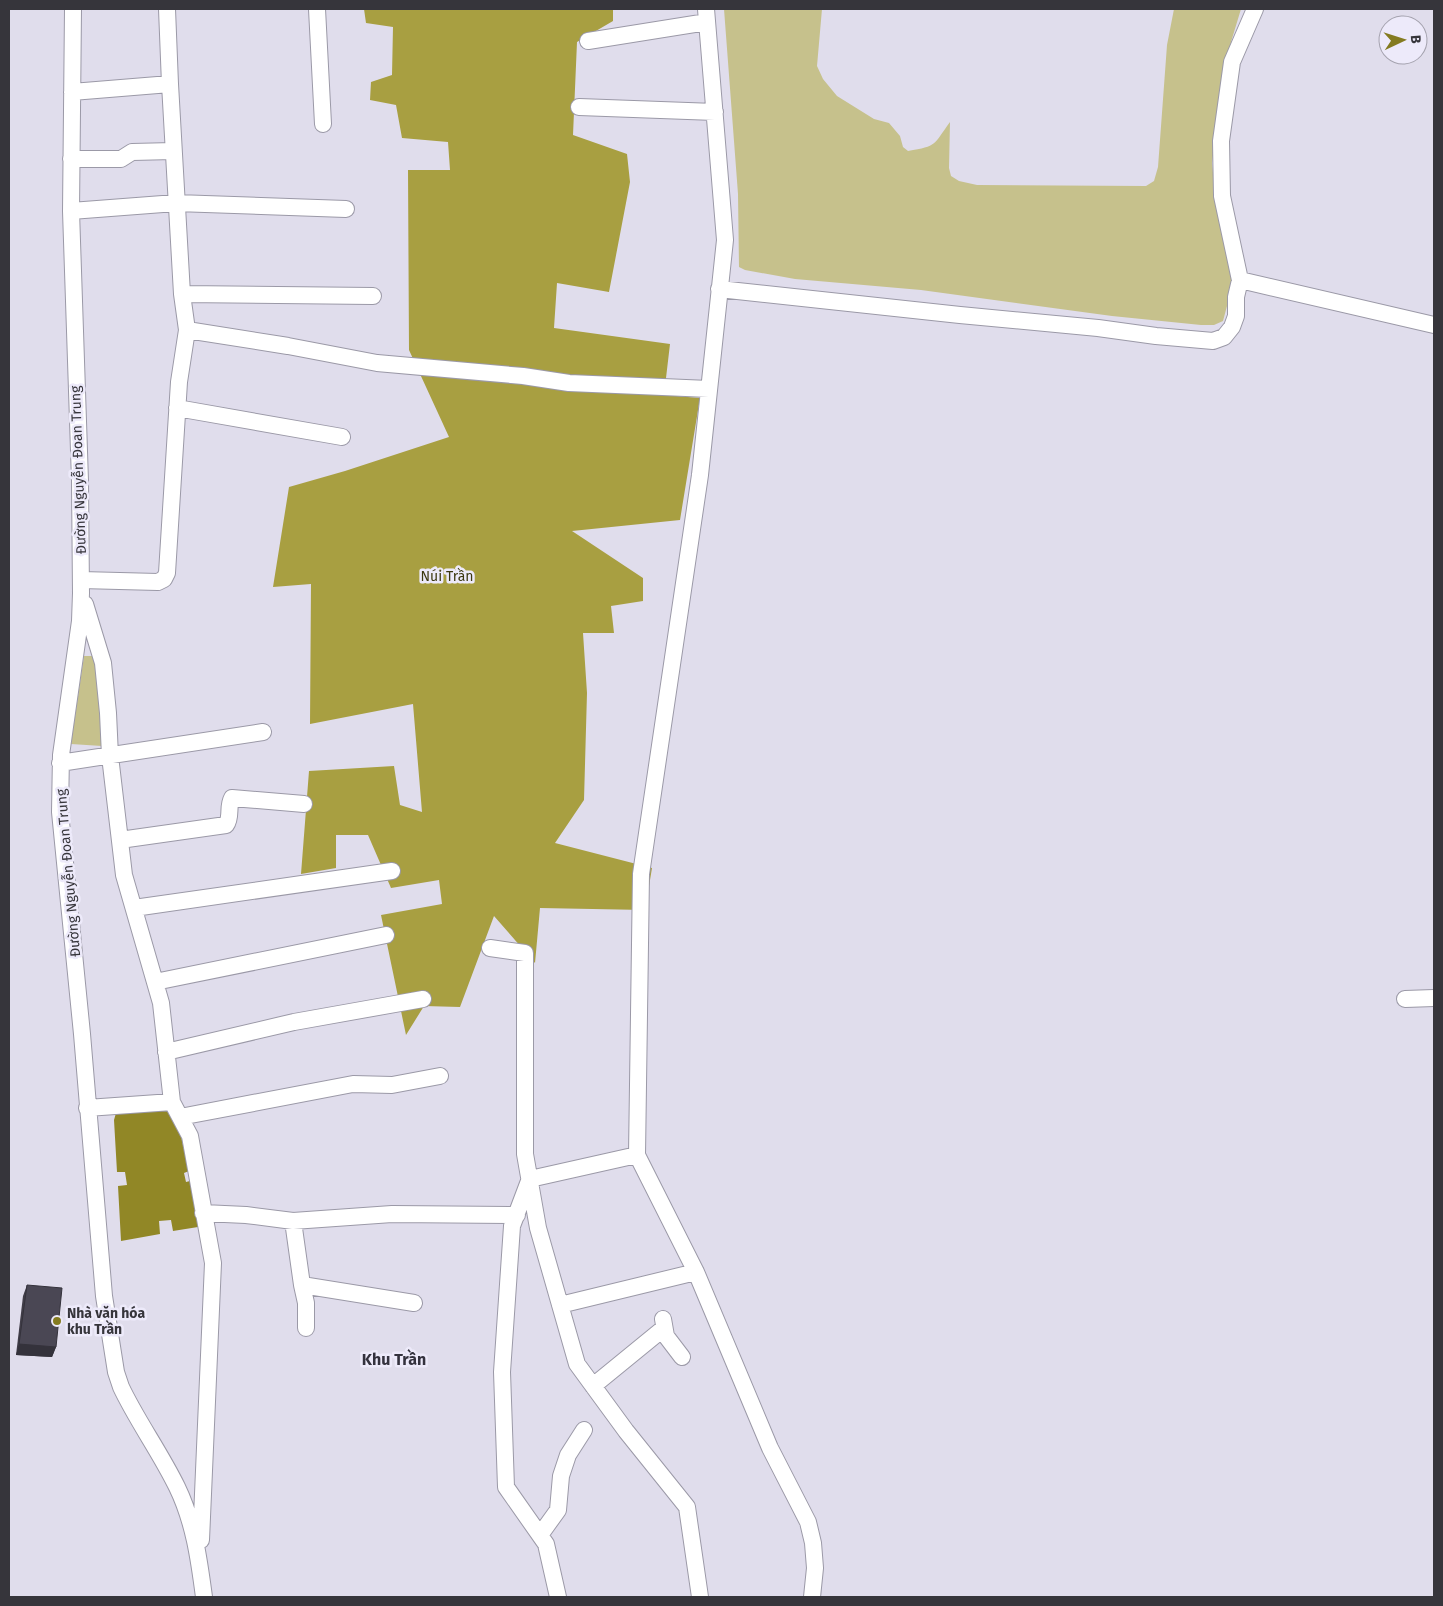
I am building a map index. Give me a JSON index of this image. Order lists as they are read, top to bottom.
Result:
{
  "streets": {
    "street": ["Đường Nguyễn Đoan Trung"]
  },
  "districts": ["Khu Trần"],
  "parks": ["Núi Trần"],
  "places": ["Nhà văn hóa khu Trần"],
  "north": "right"
}
